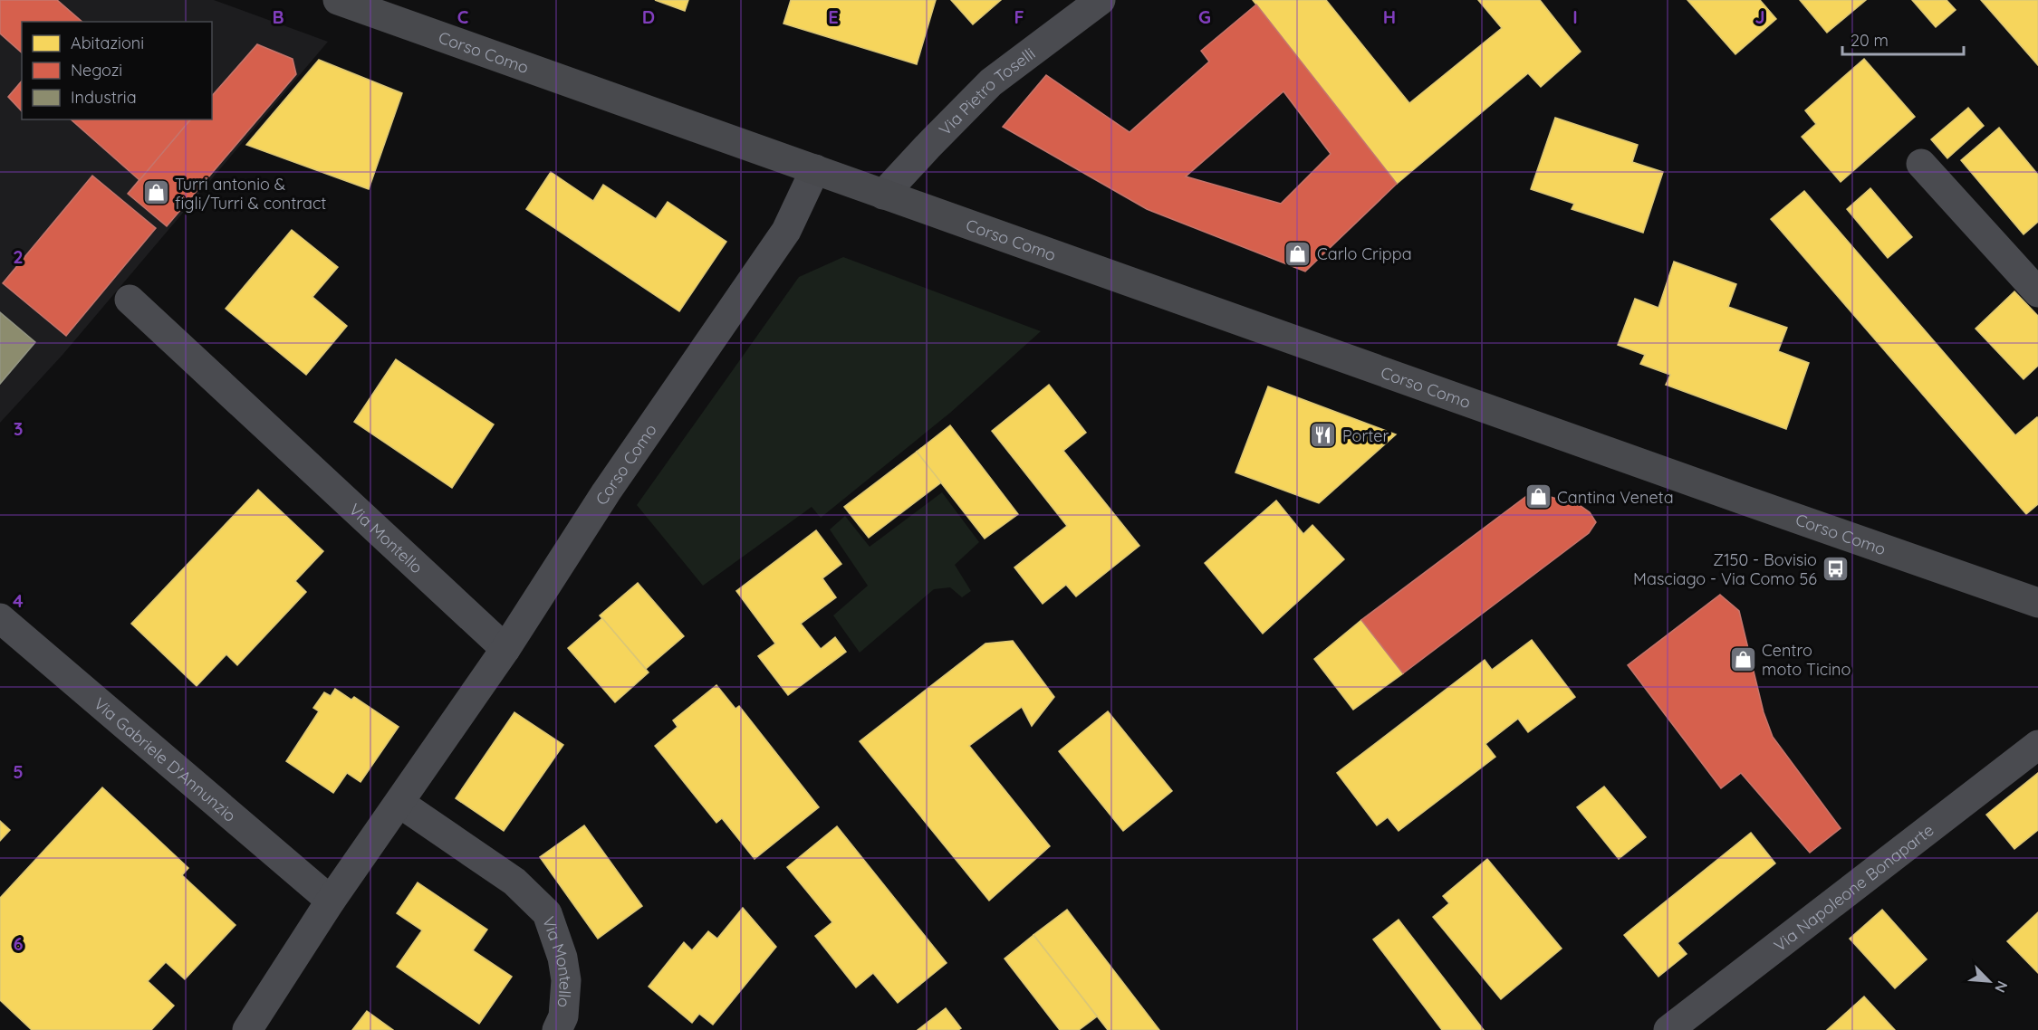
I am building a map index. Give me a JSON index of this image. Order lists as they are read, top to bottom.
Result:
{
  "streets": {
    "main road": ["Corso Como"],
    "street": [
      "Via Pietro Toselli",
      "Via Montello",
      "Via Gabriele D'Annunzio",
      "Via Napoleone Bonaparte"
    ]
  },
  "crossings": [
    ["Corso Como", "Via Pietro Toselli"],
    ["Corso Como", "Via Montello"]
  ],
  "places": {
    "shop": [
      "Turri antonio & figli/Turri & contract",
      "Carlo Crippa",
      "Cantina Veneta",
      "Centro moto Ticino"
    ],
    "restaurant": ["Porter"],
    "bus stop": ["Z150 - Bovisio Masciago - Via Como 56"]
  },
  "legend": ["Abitazioni", "Negozi", "Industria"],
  "scale_bar": "20 m",
  "north": "bottom right",
  "grid": {
    "columns": [
      "B",
      "C",
      "D",
      "E",
      "F",
      "G",
      "H",
      "I",
      "J"
    ],
    "rows": [
      "2",
      "3",
      "4",
      "5",
      "6"
    ]
  }
}
